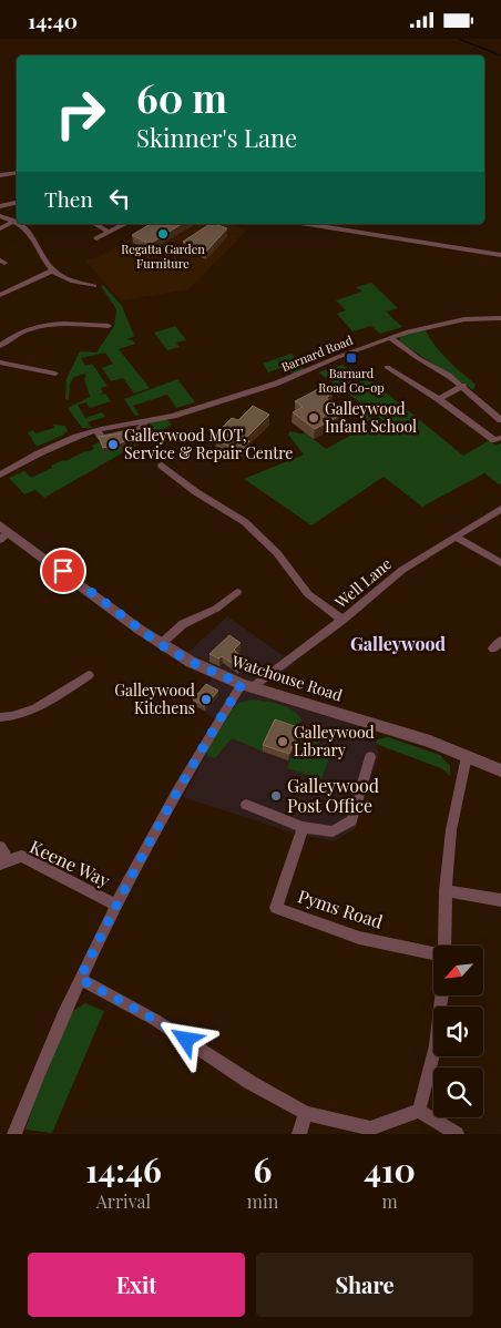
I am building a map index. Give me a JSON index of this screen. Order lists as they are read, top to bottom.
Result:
{
  "streets": {
    "street": [
      "Barnard Road",
      "Well Lane",
      "Watchouse Road",
      "Keene Way",
      "Pyms Road"
    ]
  },
  "crossings": [
    ["Well Lane", "Watchouse Road"],
    ["Watchouse Road", "Pyms Road"]
  ],
  "districts": ["Galleywood"],
  "places": {
    "other": [
      "Regatta Garden Furniture",
      "Galleywood Infant School",
      "Galleywood MOT, Service & Repair Centre",
      "Galleywood Kitchens",
      "Galleywood Library",
      "Galleywood Post Office"
    ],
    "transit": ["Barnard Road Co-op"]
  },
  "north": "bottom left",
  "page": {
    "status": "14:40",
    "turn": ["60 m", "Skinner's Lane"],
    "then": "Then",
    "eta": [
      "14:46",
      "Arrival",
      "6",
      "min",
      "410",
      "m"
    ],
    "buttons": ["Exit", "Share"]
  }
}
